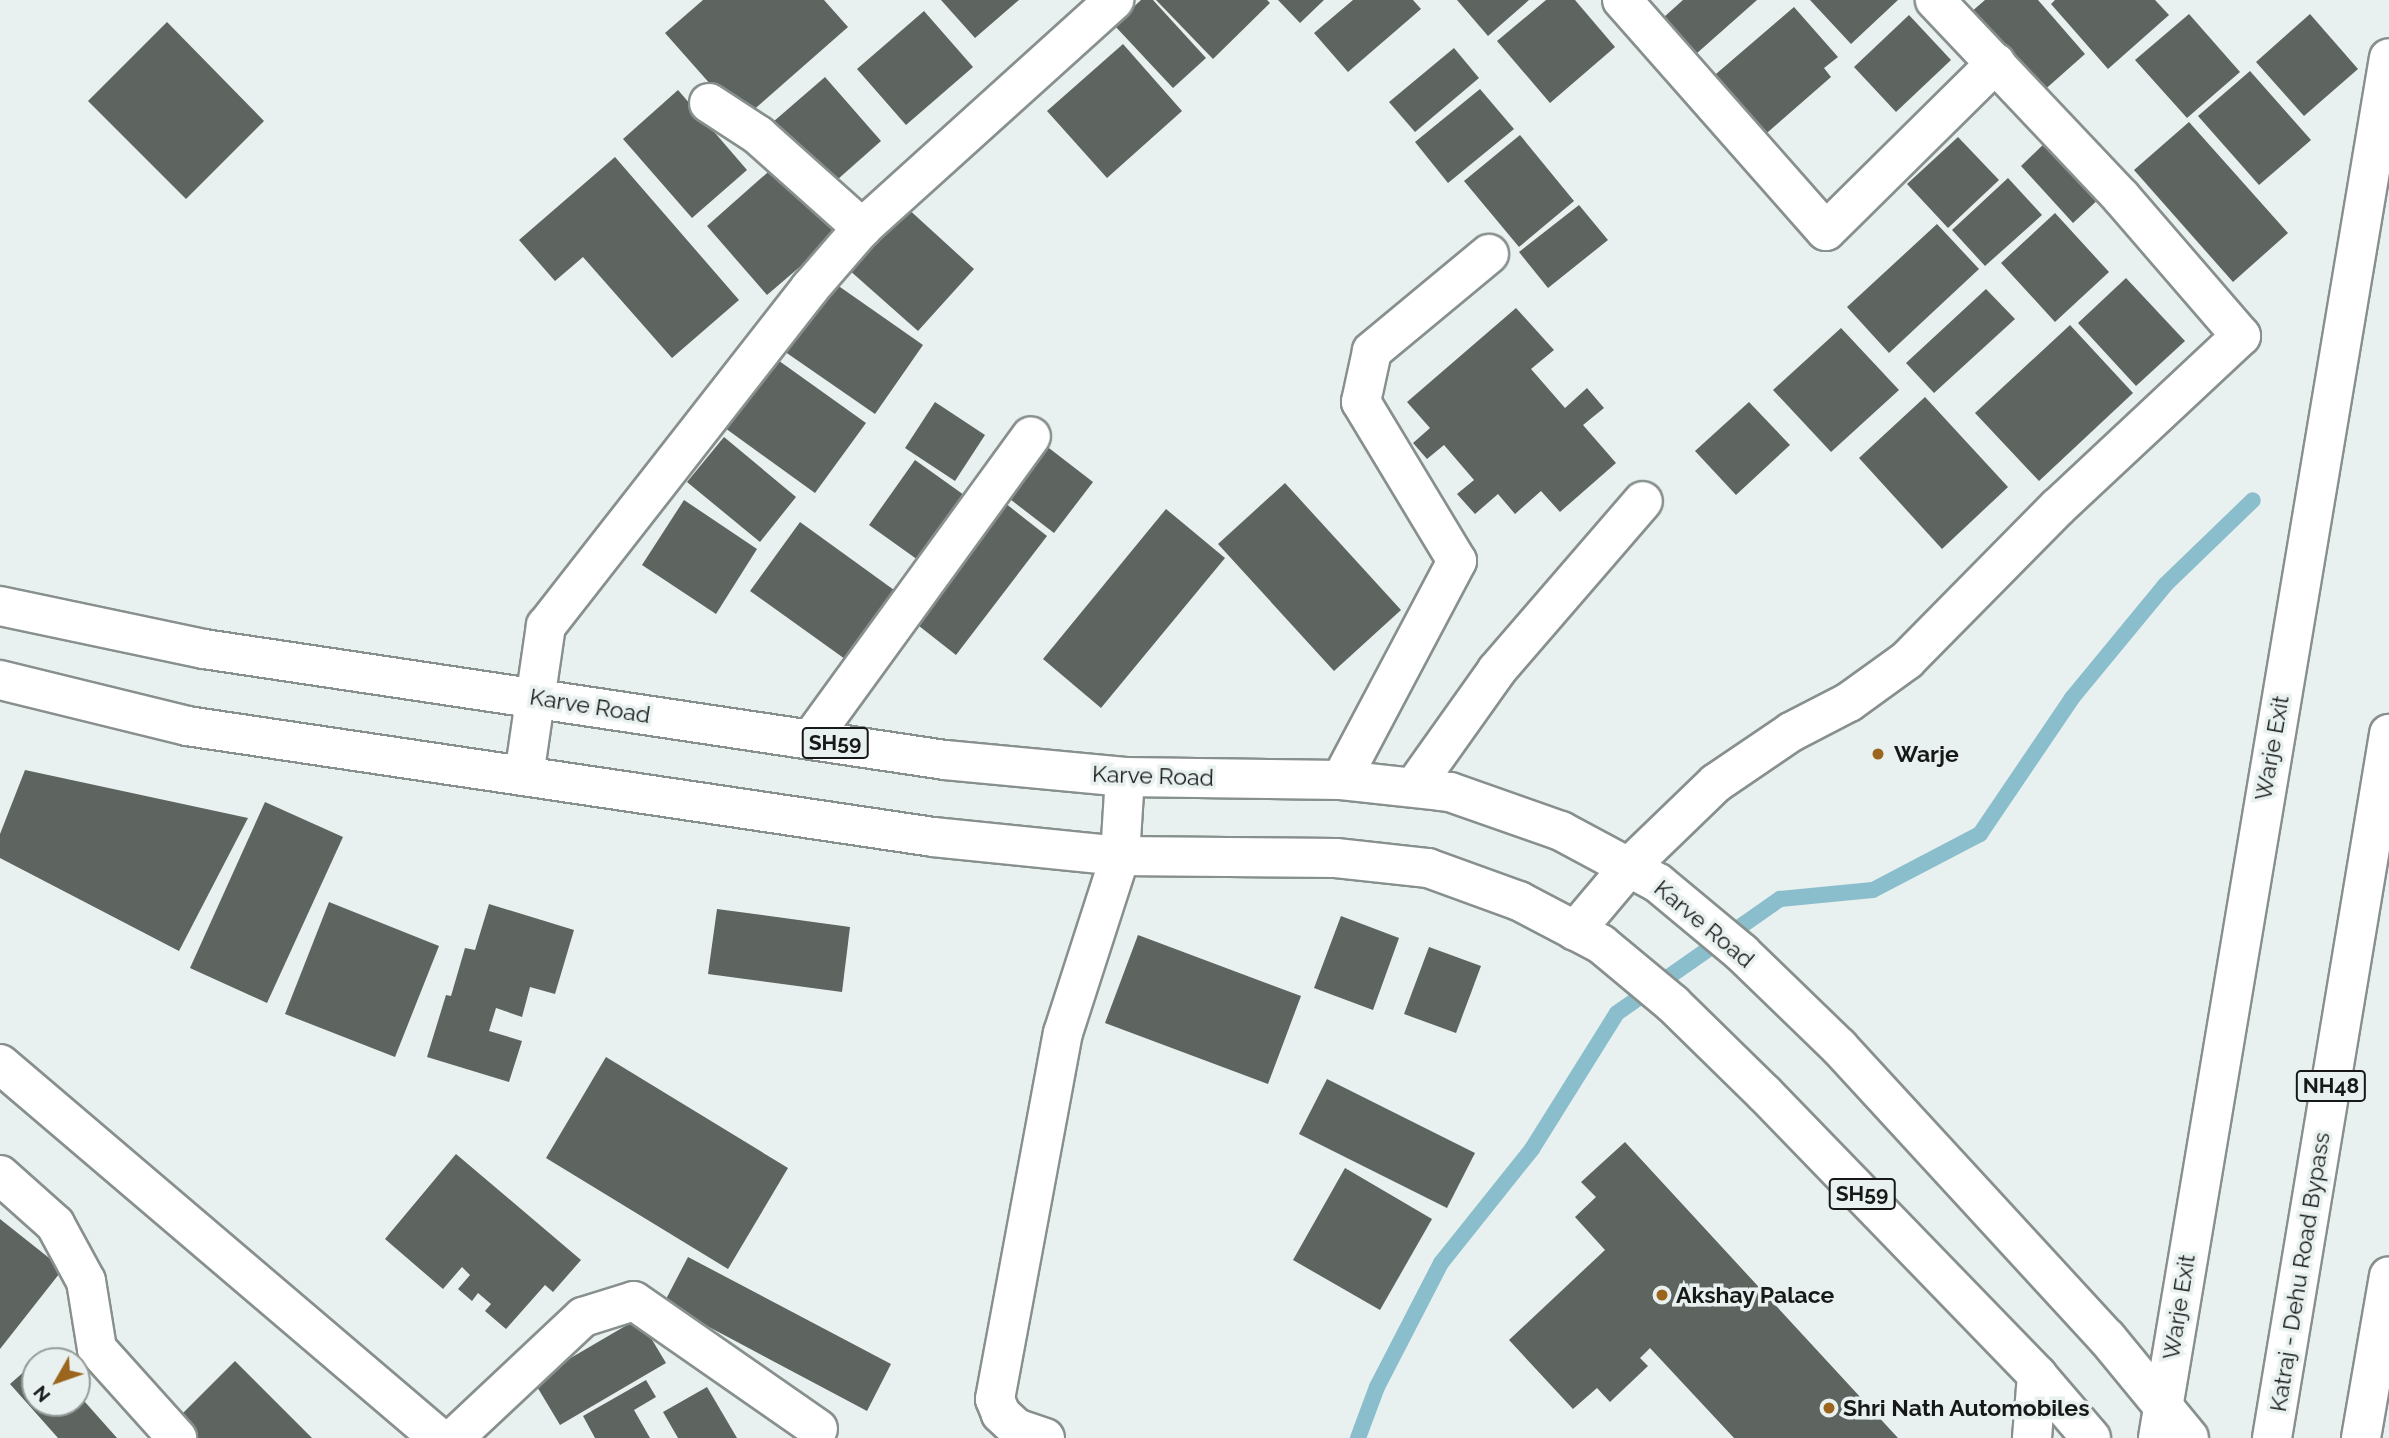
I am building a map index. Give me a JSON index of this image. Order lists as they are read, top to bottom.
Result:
{
  "streets": {
    "main road": [
      "Karve Road",
      "SH59",
      "Warje Exit",
      "NH48",
      "Katraj - Dehu Road Bypass"
    ]
  },
  "crossings": [
    ["Karve Road", "SH59"],
    ["Karve Road", "Warje Exit"],
    ["SH59", "Warje Exit"]
  ],
  "places": ["Warje", "Akshay Palace", "Shri Nath Automobiles"],
  "north": "bottom left"
}
